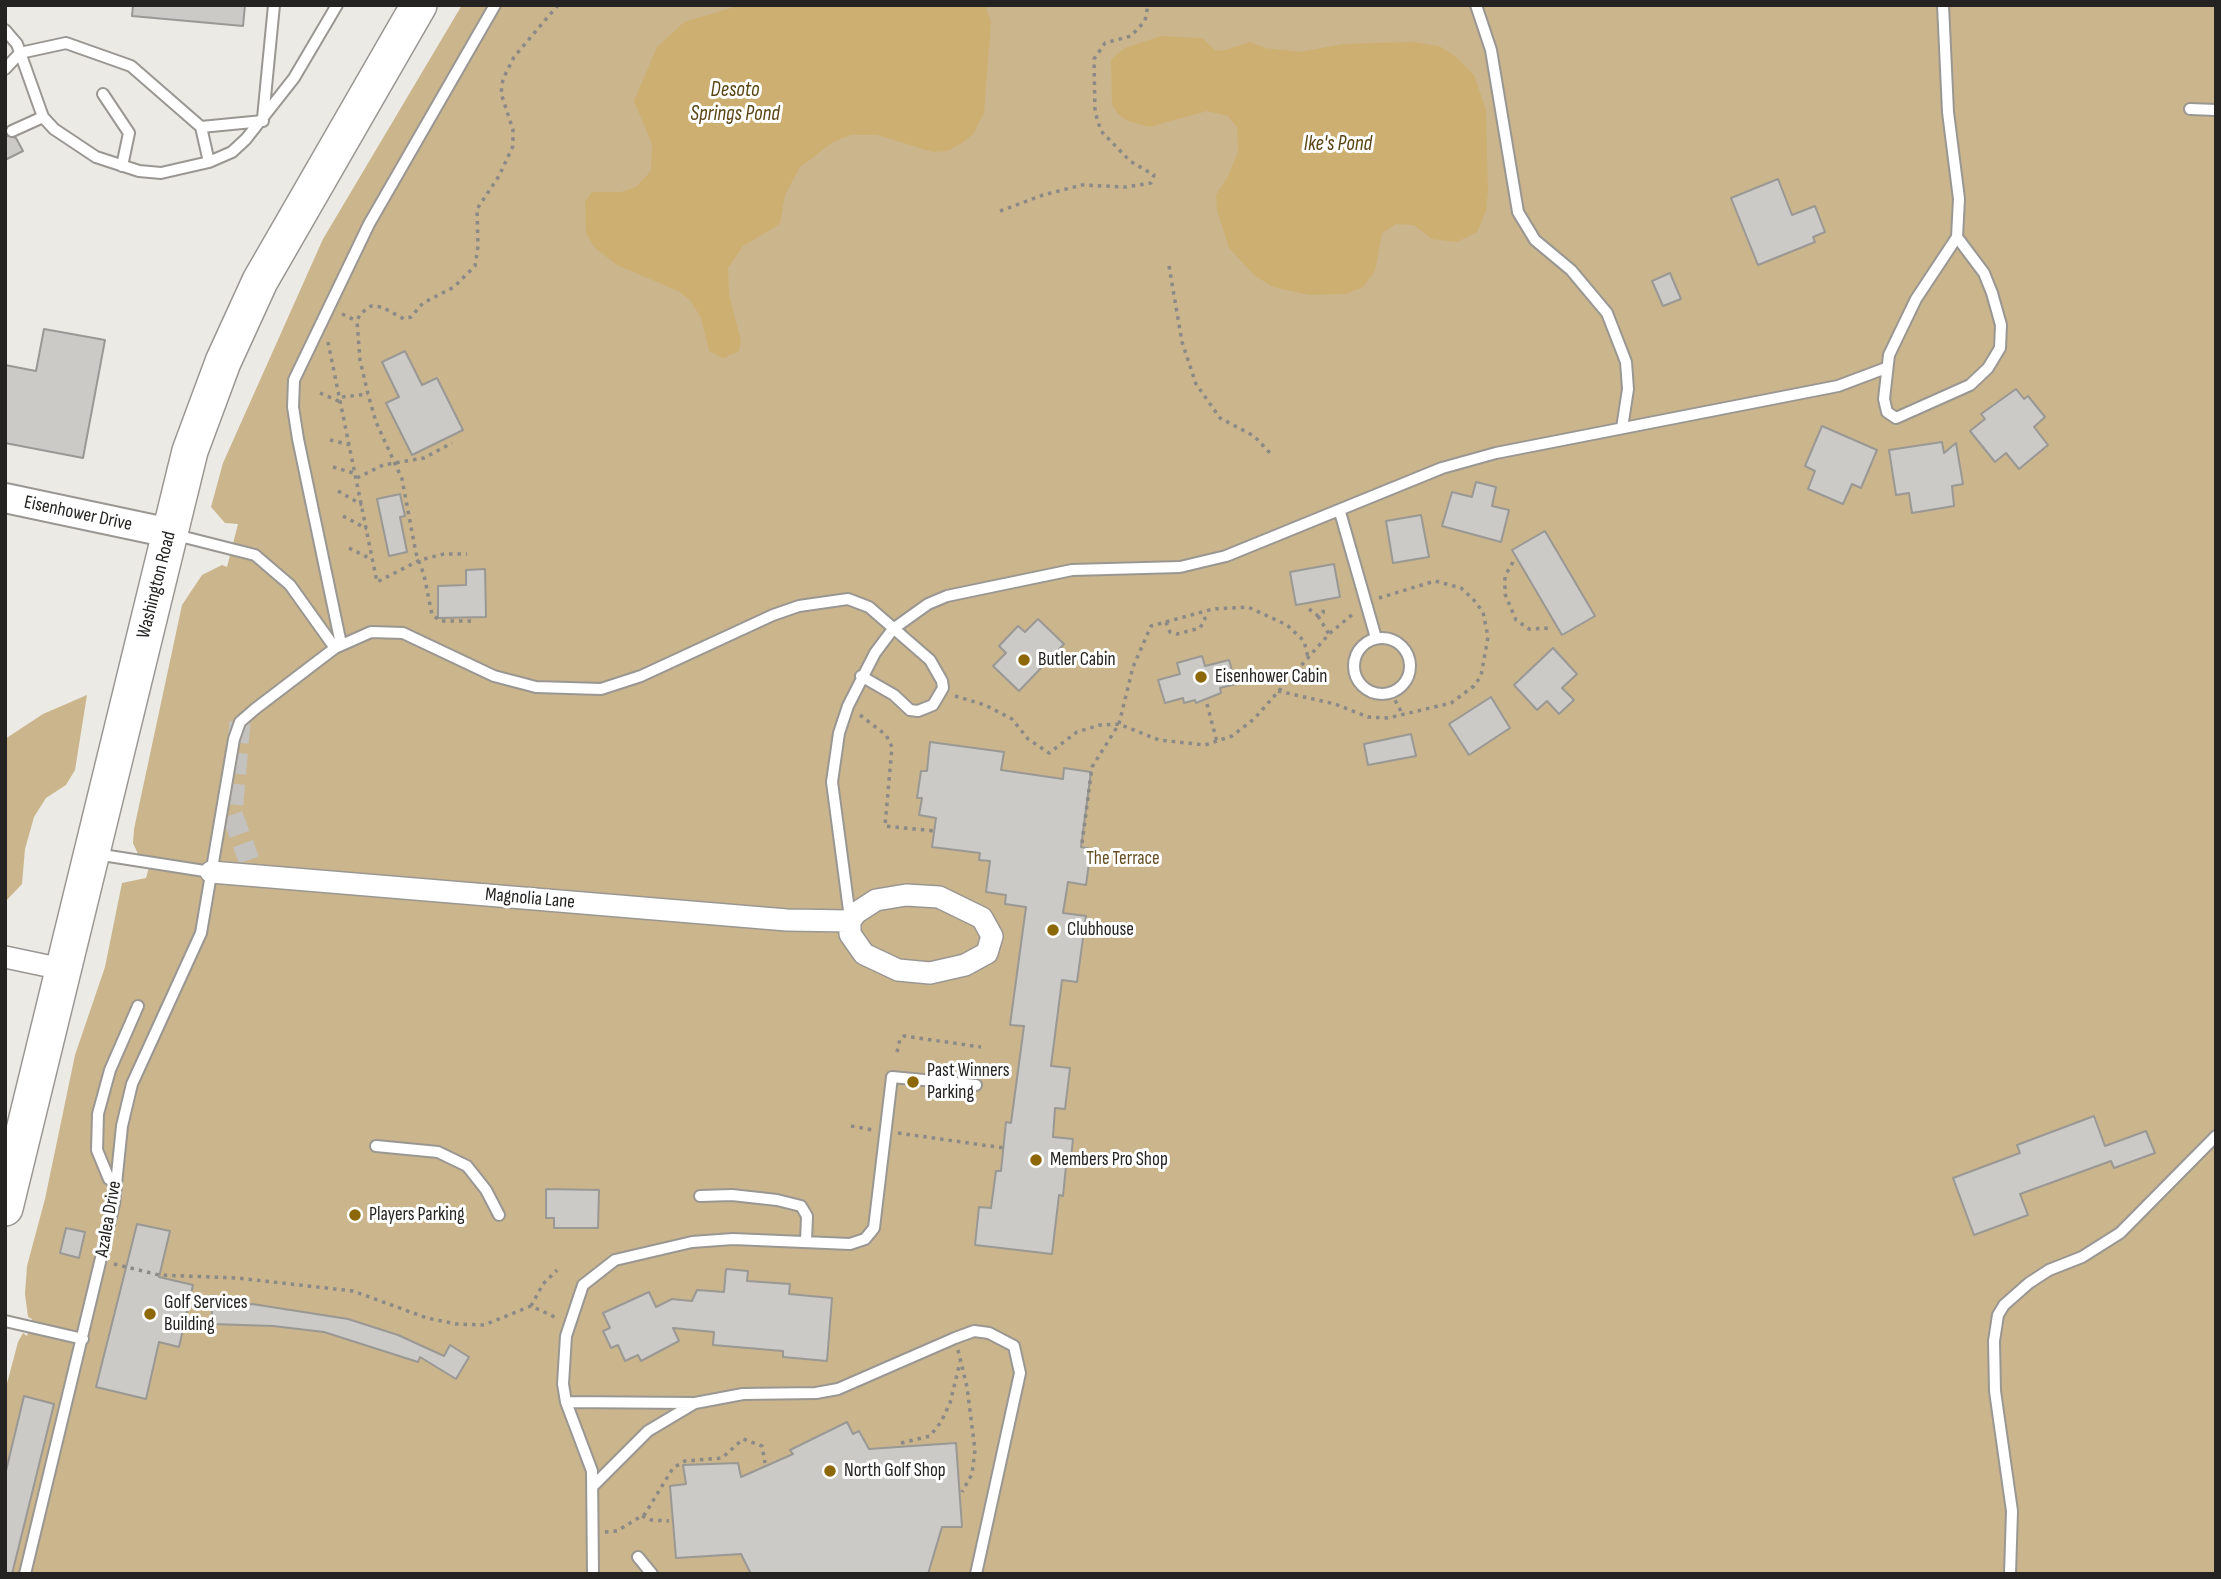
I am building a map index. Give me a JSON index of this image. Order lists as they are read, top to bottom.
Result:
{
  "streets": {
    "main road": ["Washington Road"],
    "street": ["Eisenhower Drive", "Magnolia Lane"],
    "lane": ["Azalea Drive"]
  },
  "crossings": [
    ["Eisenhower Drive", "Washington Road"],
    ["Magnolia Lane", "Azalea Drive"]
  ],
  "water": ["Desoto Springs Pond", "Ike's Pond"],
  "parks": ["The Terrace"],
  "places": [
    "Butler Cabin",
    "Eisenhower Cabin",
    "Clubhouse",
    "Past Winners Parking",
    "Members Pro Shop",
    "Players Parking",
    "Golf Services Building",
    "North Golf Shop"
  ]
}
